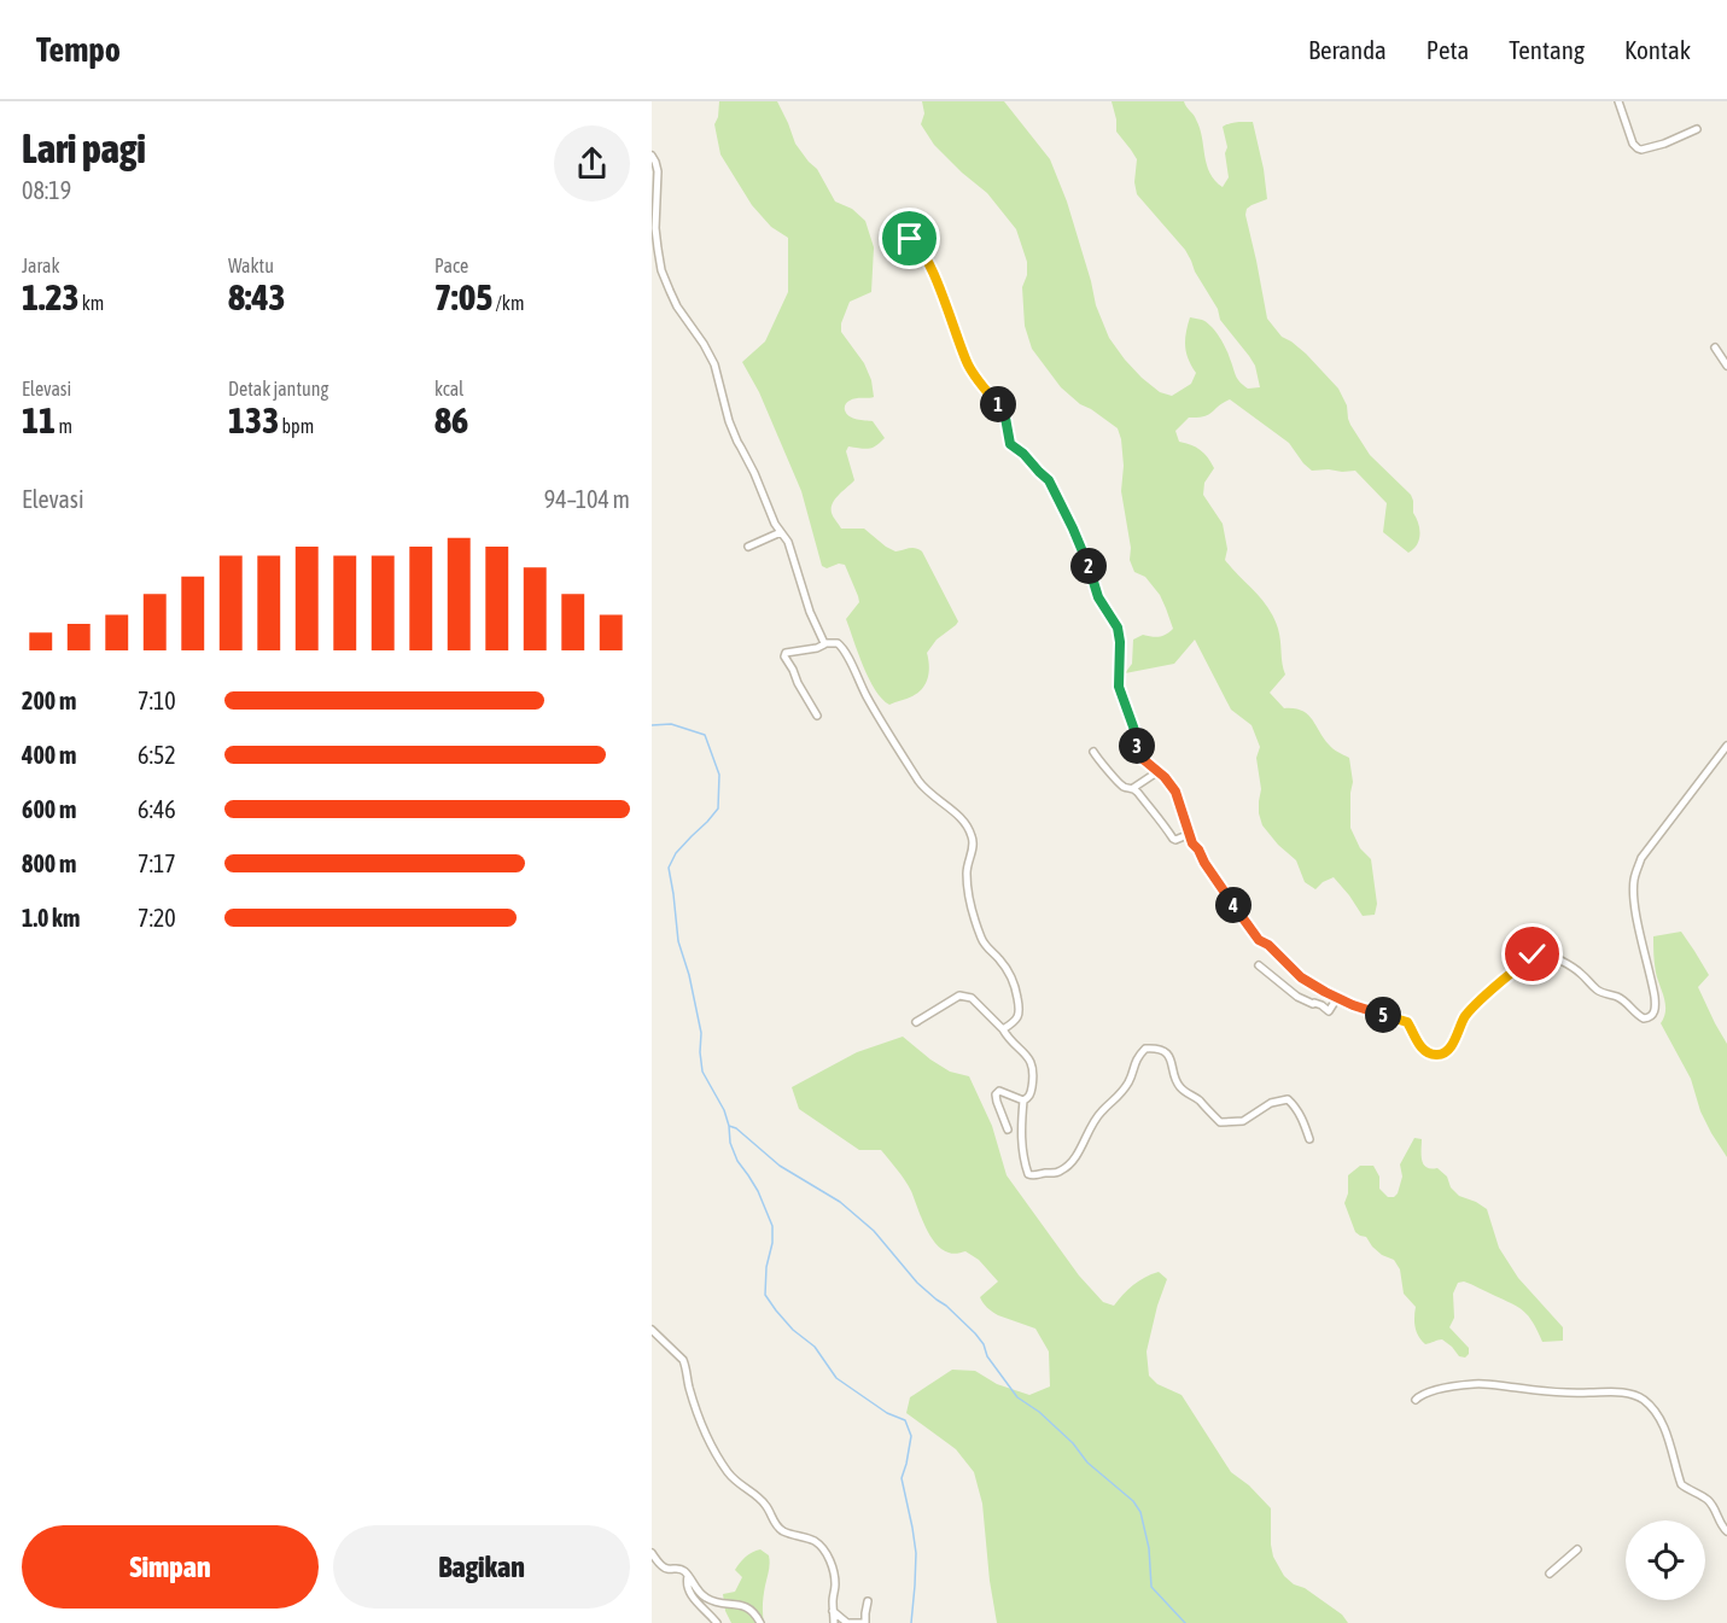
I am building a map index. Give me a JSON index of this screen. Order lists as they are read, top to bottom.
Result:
{
  "page": {
    "header": "Tempo",
    "nav": [
      "Beranda",
      "Peta",
      "Tentang",
      "Kontak"
    ],
    "heading": ["Lari pagi", "08:19"],
    "stats": [
      ["Jarak", "1.23 km"],
      ["Waktu", "8:43"],
      ["Pace", "7:05 /km"],
      ["Elevasi", "11 m"],
      ["Detak jantung", "133 bpm"],
      ["kcal", "86"]
    ],
    "pins": [
      "1",
      "2",
      "3",
      "4",
      "5"
    ],
    "chart": ["Elevasi", "94–104 m"],
    "list": [
      {
        "name": "200 m",
        "note": "7:10"
      },
      {
        "name": "400 m",
        "note": "6:52"
      },
      {
        "name": "600 m",
        "note": "6:46"
      },
      {
        "name": "800 m",
        "note": "7:17"
      },
      {
        "name": "1.0 km",
        "note": "7:20"
      }
    ],
    "buttons": ["Simpan", "Bagikan"]
  }
}
